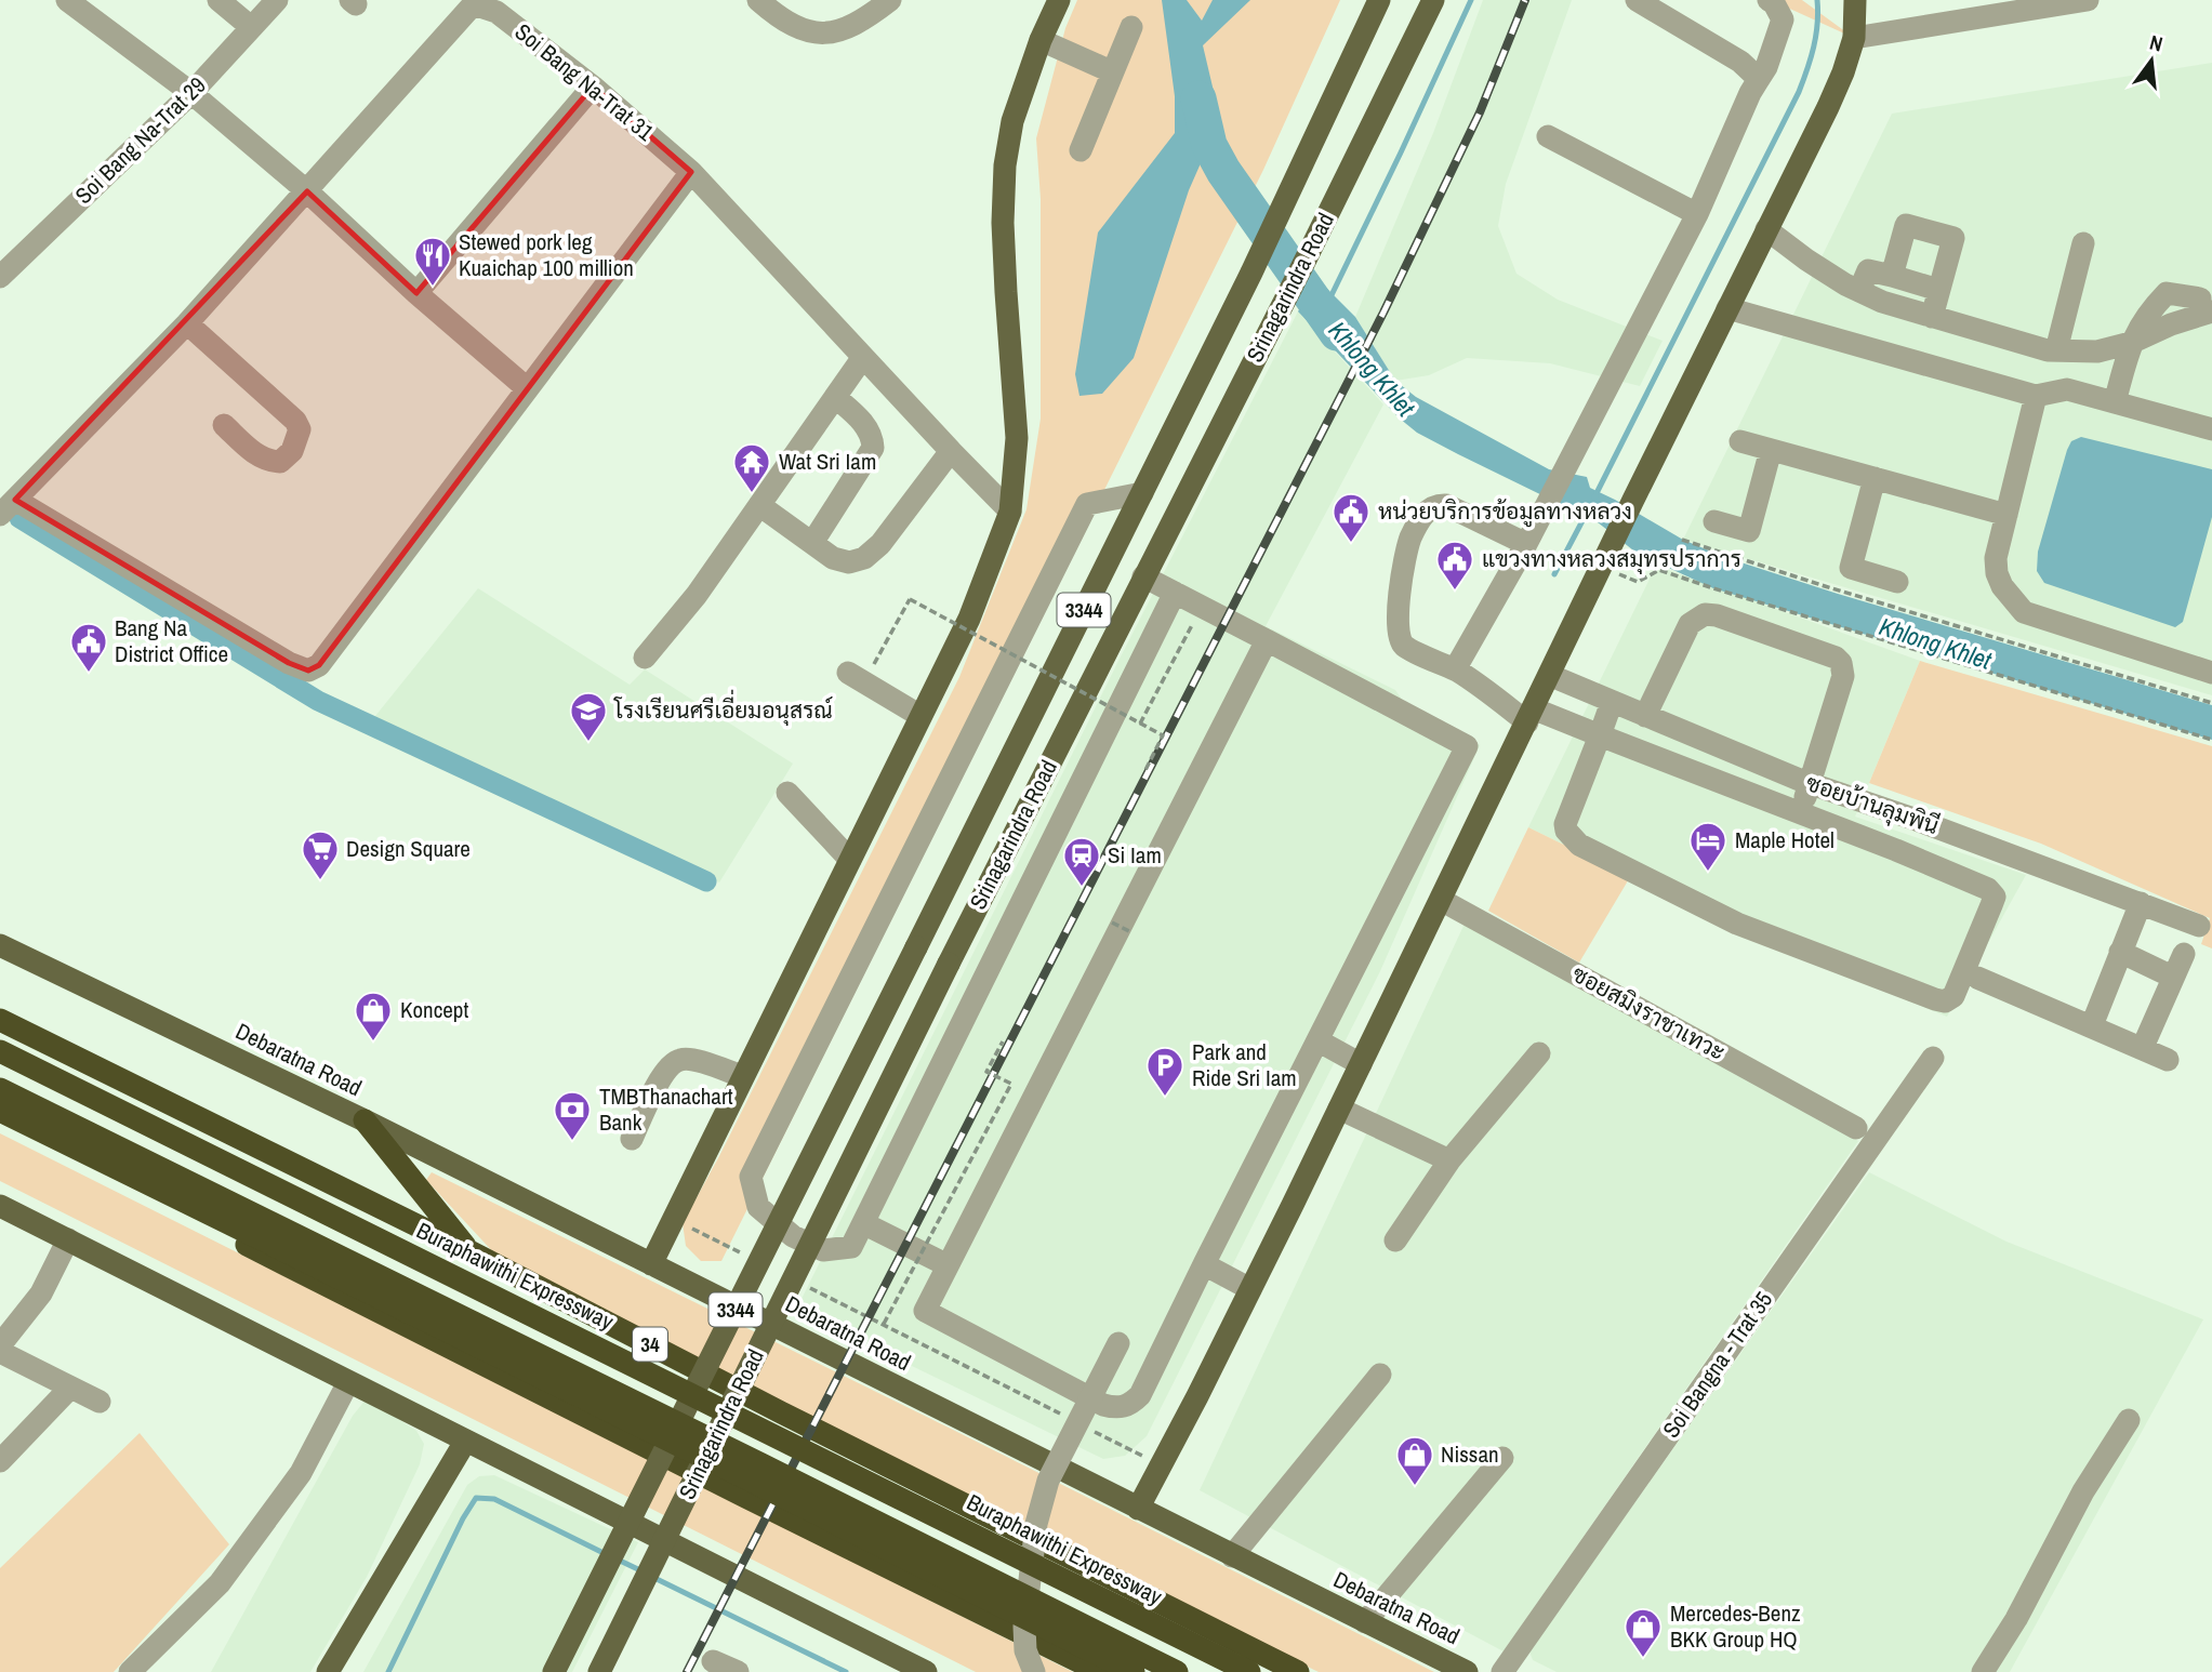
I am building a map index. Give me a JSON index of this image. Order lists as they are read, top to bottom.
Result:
{
  "streets": {
    "highway": ["Buraphawithi Expressway", "34"],
    "main road": ["Srinagarindra Road", "3344", "Debaratna Road"],
    "street": [
      "Soi Bang Na-Trat 31",
      "Soi Bang Na-Trat 29",
      "ซอยบ้านลุมพินี",
      "ซอยสมิงราชาเทวะ",
      "Soi Bangna - Trat 35"
    ]
  },
  "water": ["Khlong Khlet"],
  "places": {
    "restaurant": ["Stewed pork leg Kuaichap 100 million"],
    "temple": ["Wat Sri Iam"],
    "public building": ["หน่วยบริการข้อมูลทางหลวง", "แขวงทางหลวงสมุทรปราการ", "Bang Na District Office"],
    "school or university": ["โรงเรียนศรีเอี่ยมอนุสรณ์"],
    "hotel": ["Maple Hotel"],
    "supermarket": ["Design Square"],
    "station": ["Si Iam"],
    "shop": ["Koncept", "Nissan", "Mercedes-Benz BKK Group HQ"],
    "parking": ["Park and Ride Sri Iam"],
    "bank": ["TMBThanachart Bank"]
  },
  "north": "top"
}
